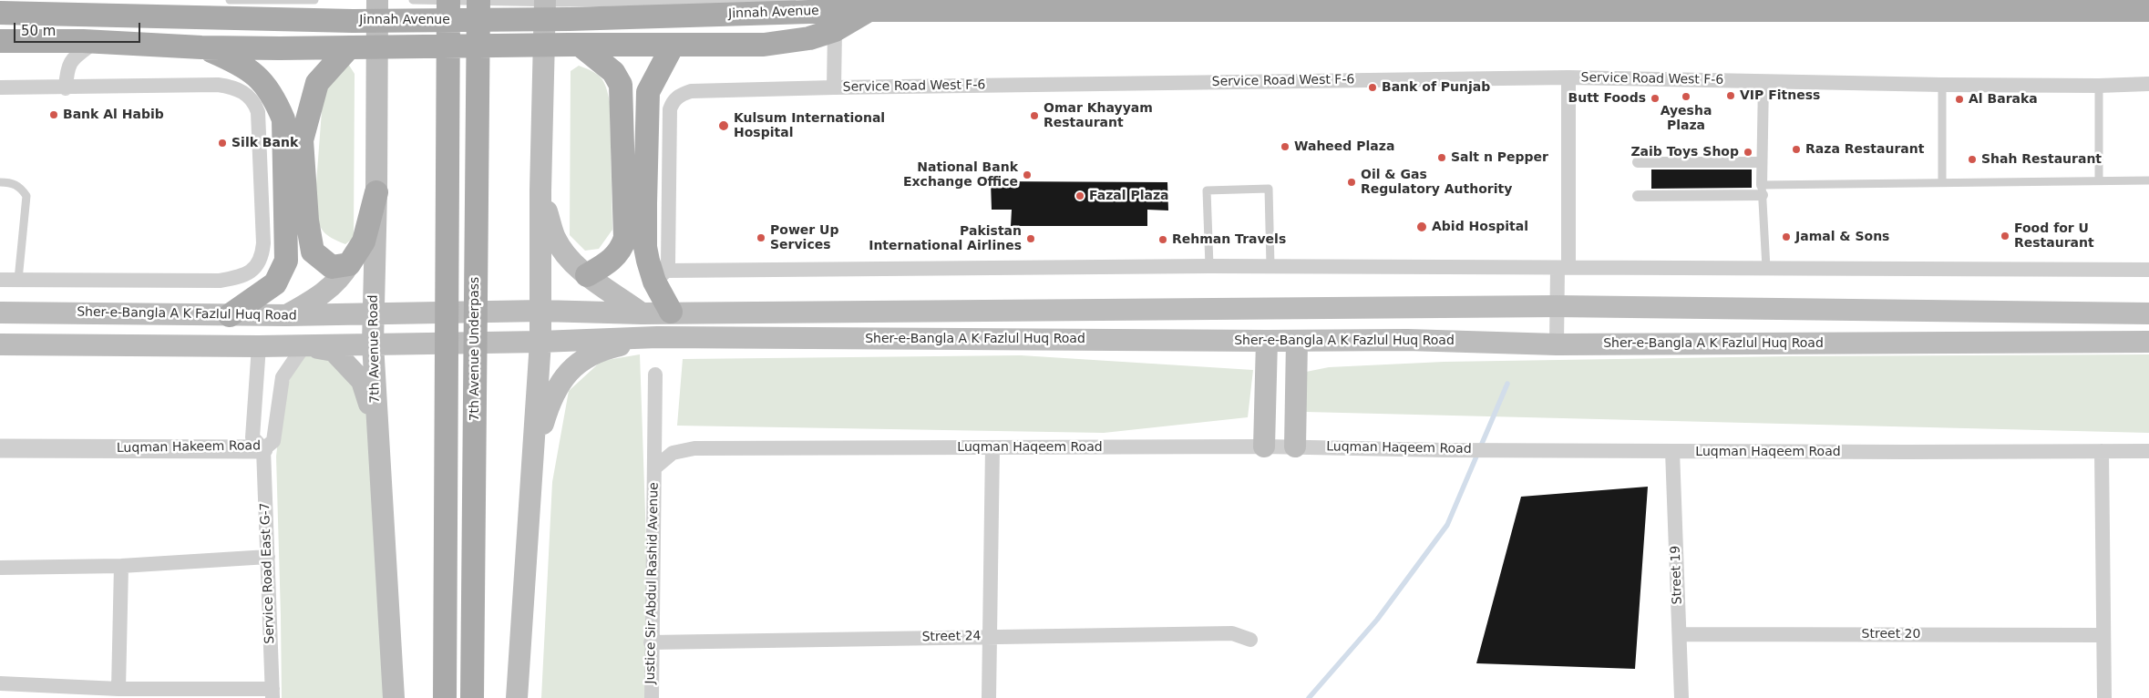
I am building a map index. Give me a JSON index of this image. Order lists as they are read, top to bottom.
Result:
{
  "streets": {
    "main road": [
      "Jinnah Avenue",
      "Sher-e-Bangla A K Fazlul Huq Road",
      "7th Avenue Road",
      "7th Avenue Underpass"
    ],
    "street": [
      "Service Road West F-6",
      "Luqman Hakeem Road",
      "Luqman Haqeem Road",
      "Service Road East G-7",
      "Street 19",
      "Justice Sir Abdul Rashid Avenue",
      "Street 20",
      "Street 24"
    ]
  },
  "crossings": [
    ["Sher-e-Bangla A K Fazlul Huq Road", "7th Avenue Road"],
    ["Luqman Hakeem Road", "Service Road East G-7"],
    ["Luqman Haqeem Road", "Street 19"],
    ["Luqman Haqeem Road", "Justice Sir Abdul Rashid Avenue"],
    ["Street 19", "Street 20"],
    ["Justice Sir Abdul Rashid Avenue", "Street 24"]
  ],
  "places": [
    "Bank of Punjab",
    "VIP Fitness",
    "Ayesha Plaza",
    "Butt Foods",
    "Al Baraka",
    "Bank Al Habib",
    "Omar Khayyam Restaurant",
    "Kulsum International Hospital",
    "Silk Bank",
    "Waheed Plaza",
    "Raza Restaurant",
    "Zaib Toys Shop",
    "Salt n Pepper",
    "Shah Restaurant",
    "National Bank Exchange Office",
    "Oil & Gas Regulatory Authority",
    "Fazal Plaza",
    "Abid Hospital",
    "Food for U Restaurant",
    "Jamal & Sons",
    "Power Up Services",
    "Pakistan International Airlines",
    "Rehman Travels"
  ],
  "scale_bar": "50 m"
}
